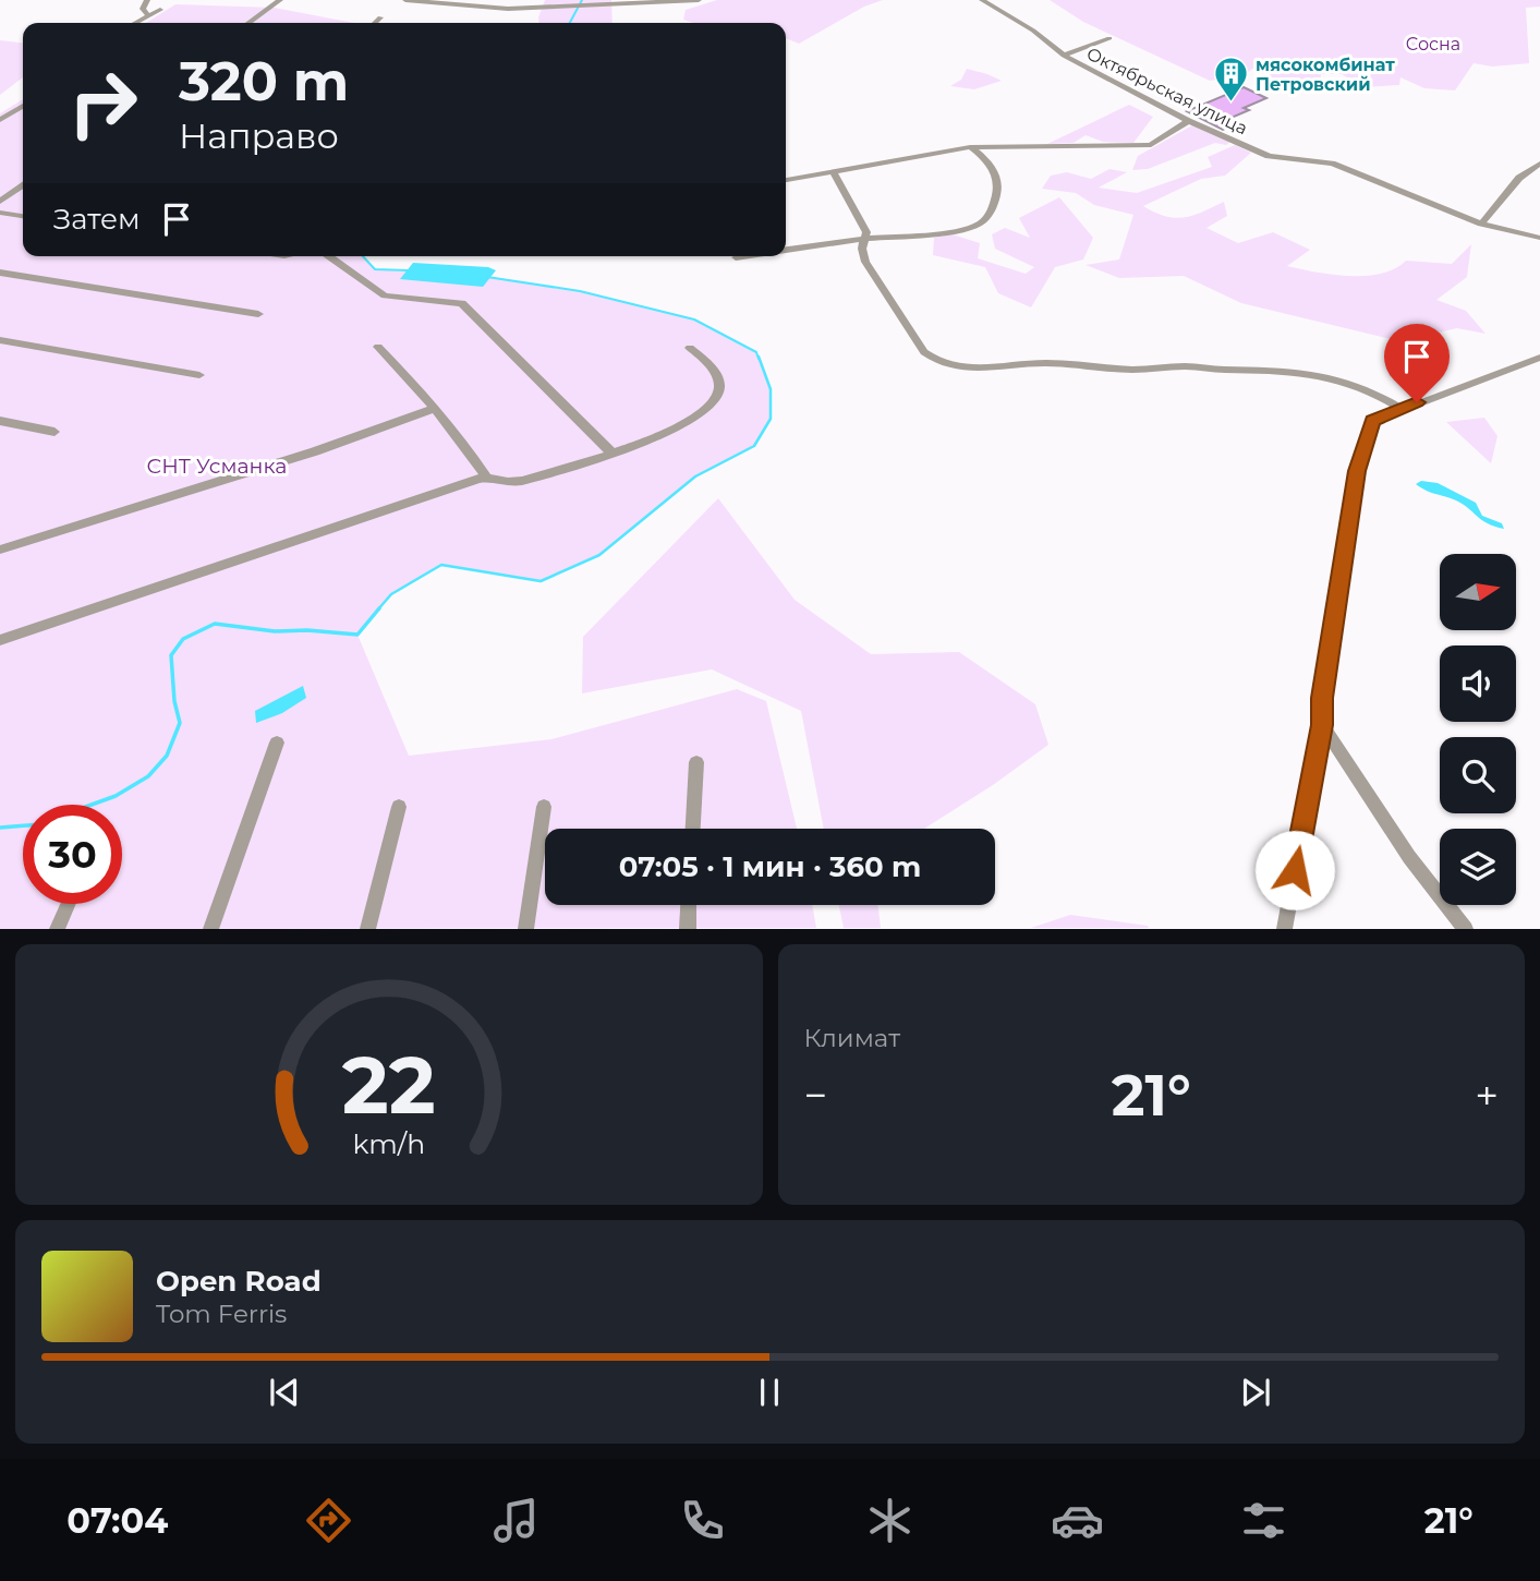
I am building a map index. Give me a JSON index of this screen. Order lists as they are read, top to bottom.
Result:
{
  "streets": {
    "street": ["Октябрьская улица"]
  },
  "parks": ["Сосна", "СНТ Усманка"],
  "places": {
    "building": ["мясокомбинат Петровский"]
  },
  "north": "right",
  "page": {
    "turn": ["320 m", "Направо"],
    "then": "Затем",
    "limit": "30",
    "trip": "07:05 · 1 мин · 360 m",
    "tile": "Климат",
    "heat": ["−", "21°", "+"],
    "song": ["Open Road", "Tom Ferris"],
    "tabs": ["07:04", "21°"],
    "gauge": ["22", "km/h"]
  }
}
